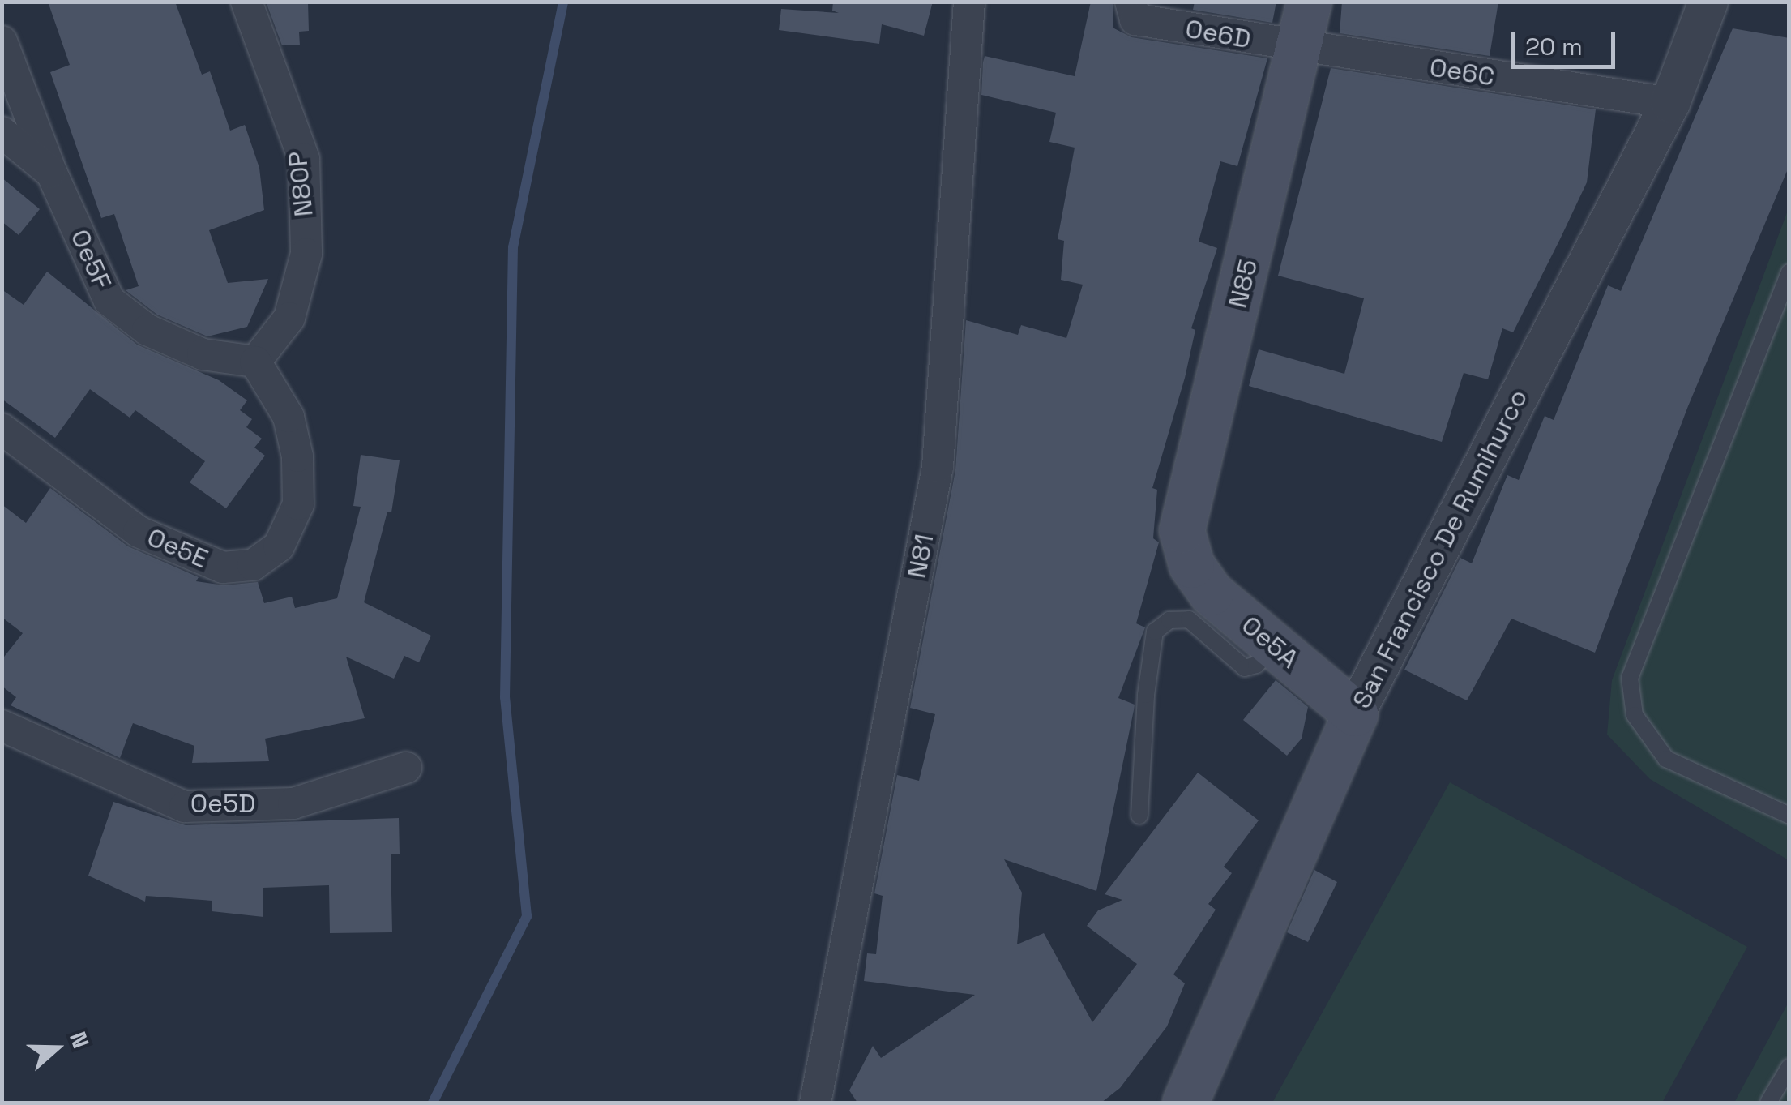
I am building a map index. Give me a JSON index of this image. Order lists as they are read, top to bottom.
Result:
{
  "streets": {
    "main road": ["N85", "San Francisco De Rumihurco", "Oe5A"],
    "street": [
      "Oe6D",
      "Oe6C",
      "N80P",
      "Oe5F",
      "Oe5E",
      "N81",
      "Oe5D"
    ]
  },
  "crossings": [
    ["Oe6D", "Oe6C"],
    ["Oe6D", "N85"],
    ["Oe6C", "N85"],
    ["Oe6C", "San Francisco De Rumihurco"],
    ["N80P", "Oe5F"],
    ["N80P", "Oe5E"],
    ["Oe5F", "Oe5E"],
    ["N85", "Oe5A"],
    ["San Francisco De Rumihurco", "Oe5A"]
  ],
  "scale_bar": "20 m",
  "north": "right"
}
